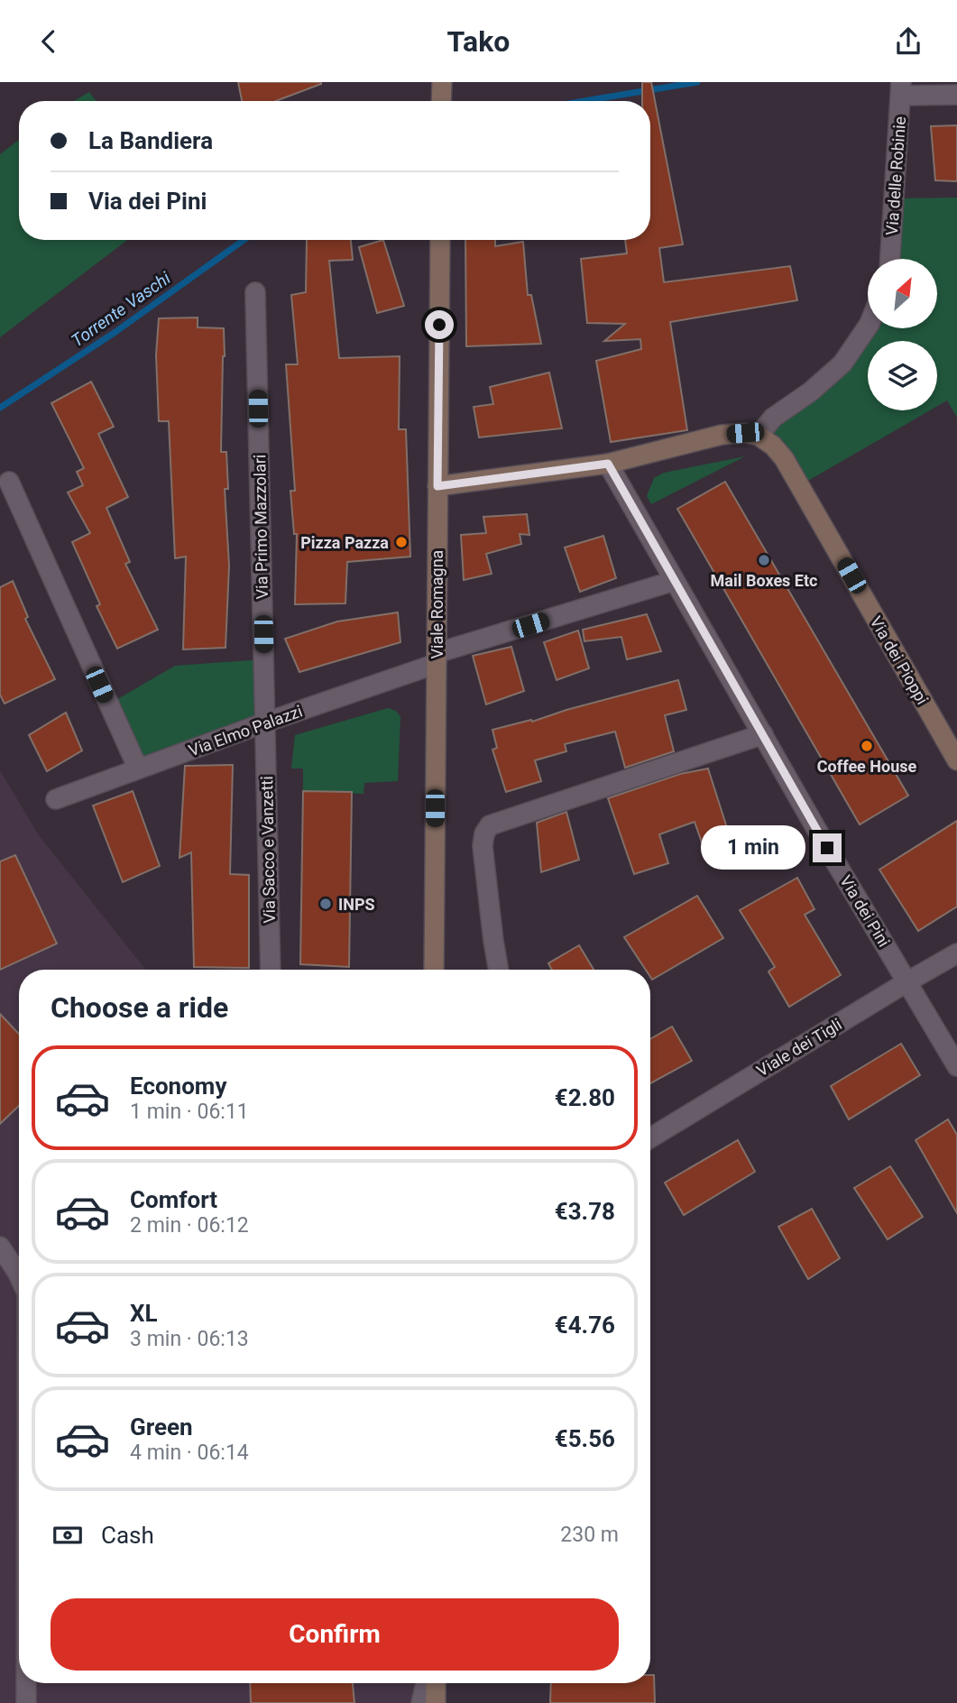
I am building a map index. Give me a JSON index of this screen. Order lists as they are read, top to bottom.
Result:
{
  "streets": {
    "main road": ["Viale Romagna", "Via dei Pioppi"],
    "street": [
      "Via delle Robinie",
      "Via Primo Mazzolari",
      "Via Elmo Palazzi",
      "Via Sacco e Vanzetti",
      "Via dei Pini",
      "Viale dei Tigli"
    ]
  },
  "crossings": [
    ["Via Primo Mazzolari", "Via Elmo Palazzi"],
    ["Via Primo Mazzolari", "Via Sacco e Vanzetti"],
    ["Viale Romagna", "Via Elmo Palazzi"],
    ["Via Elmo Palazzi", "Via Sacco e Vanzetti"],
    ["Via Elmo Palazzi", "Via dei Pini"],
    ["Via dei Pini", "Viale dei Tigli"]
  ],
  "water": ["Torrente Vaschi"],
  "places": [
    "Pizza Pazza",
    "Mail Boxes Etc",
    "Coffee House",
    "INPS"
  ],
  "north": "top right",
  "page": {
    "header": "Tako",
    "banner": ["La Bandiera", "Via dei Pini"],
    "bubble": "1 min",
    "heading": "Choose a ride",
    "list": [
      {
        "name": "Economy",
        "note": "1 min · 06:11",
        "value": "€2.80"
      },
      {
        "name": "Comfort",
        "note": "2 min · 06:12",
        "value": "€3.78"
      },
      {
        "name": "XL",
        "note": "3 min · 06:13",
        "value": "€4.76"
      },
      {
        "name": "Green",
        "note": "4 min · 06:14",
        "value": "€5.56"
      }
    ],
    "pay": ["Cash", "230 m"],
    "buttons": "Confirm"
  }
}
